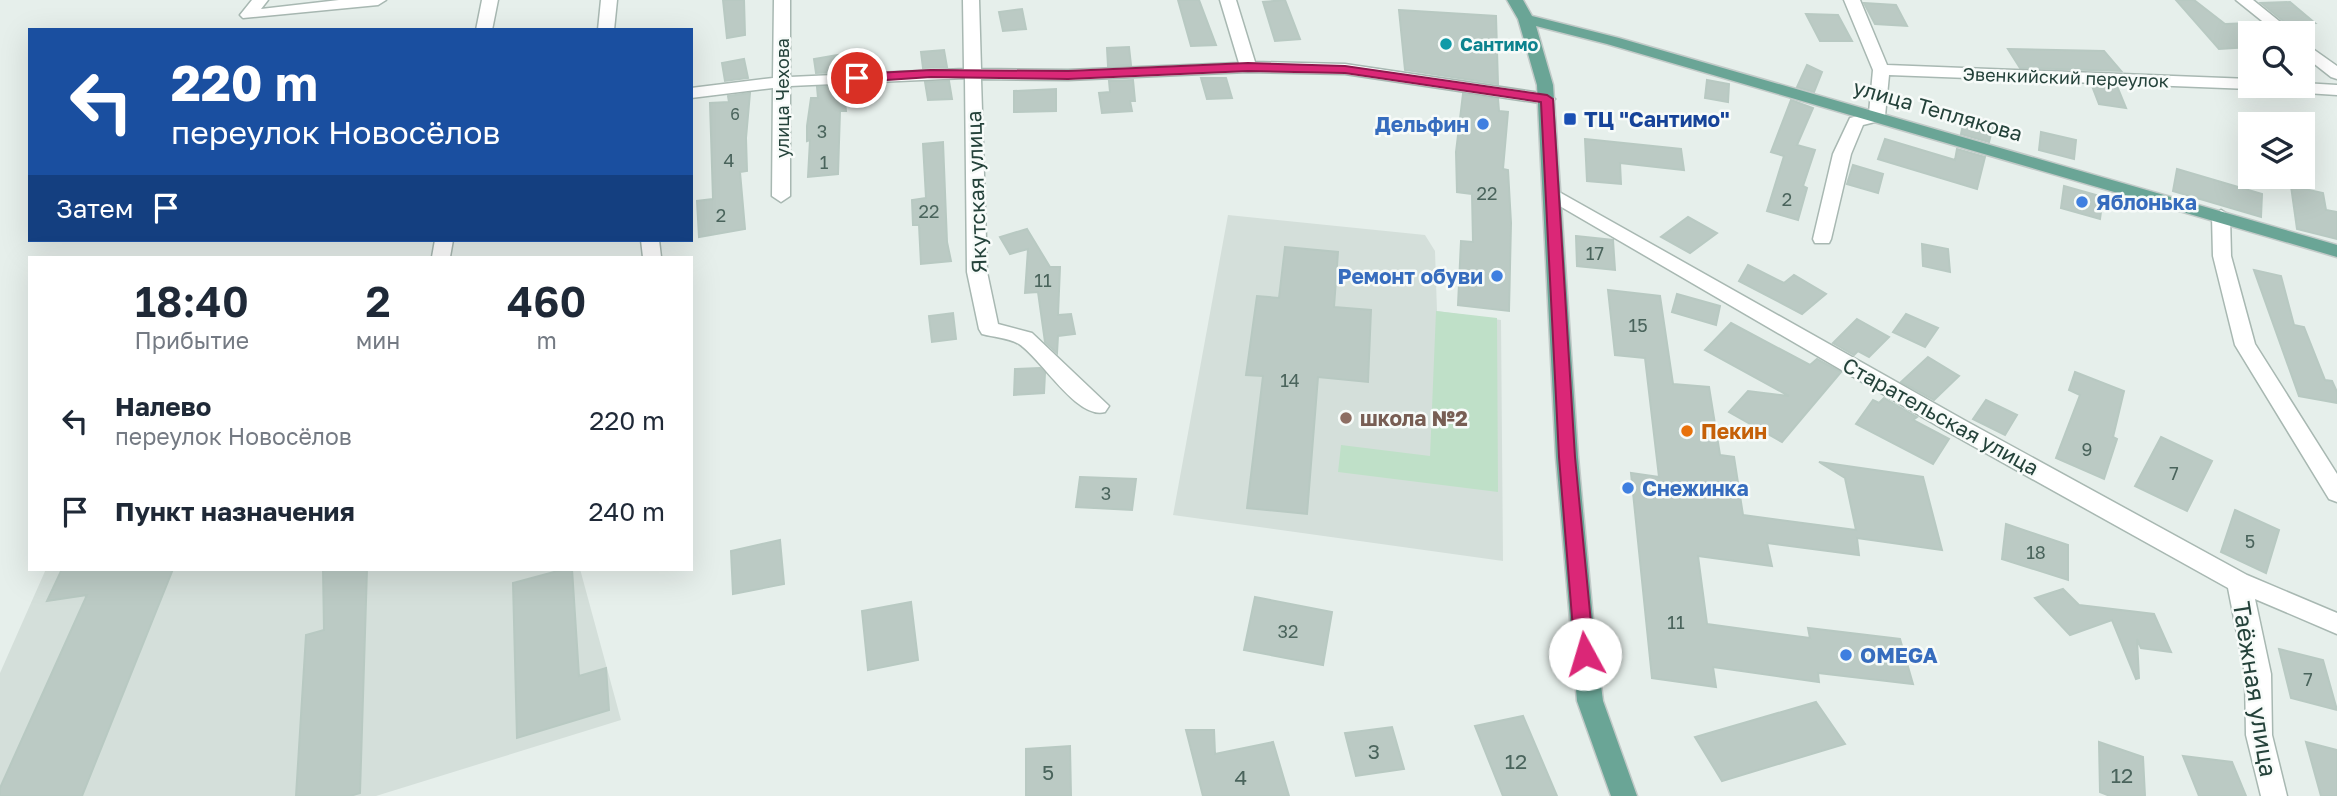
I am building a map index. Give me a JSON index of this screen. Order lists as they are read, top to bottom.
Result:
{
  "streets": {
    "main road": ["улица Теплякова"],
    "street": [
      "Эвенкийский переулок",
      "улица Чехова",
      "Якутская улица",
      "Старательская улица",
      "Таёжная улица"
    ]
  },
  "crossings": [
    ["Старательская улица", "Таёжная улица"]
  ],
  "places": {
    "other": [
      "Сантимо",
      "Дельфин",
      "Яблонька",
      "Ремонт обуви",
      "школа №2",
      "Пекин",
      "Снежинка",
      "OMEGA"
    ],
    "transit": ["ТЦ \"Сантимо\""]
  },
  "house_numbers": [
    "6",
    "3",
    "4",
    "1",
    "22",
    "2",
    "22",
    "2",
    "17",
    "11",
    "15",
    "14",
    "9",
    "7",
    "3",
    "5",
    "18",
    "11",
    "32",
    "7",
    "3",
    "12",
    "5",
    "12",
    "4"
  ],
  "page": {
    "turn": ["220 m", "переулок Новосёлов"],
    "then": "Затем",
    "eta": [
      "18:40",
      "Прибытие",
      "2",
      "мин",
      "460",
      "m"
    ],
    "list": [
      {
        "name": "Налево",
        "note": "переулок Новосёлов",
        "value": "220 m"
      },
      {
        "name": "Пункт назначения",
        "value": "240 m"
      }
    ]
  }
}
